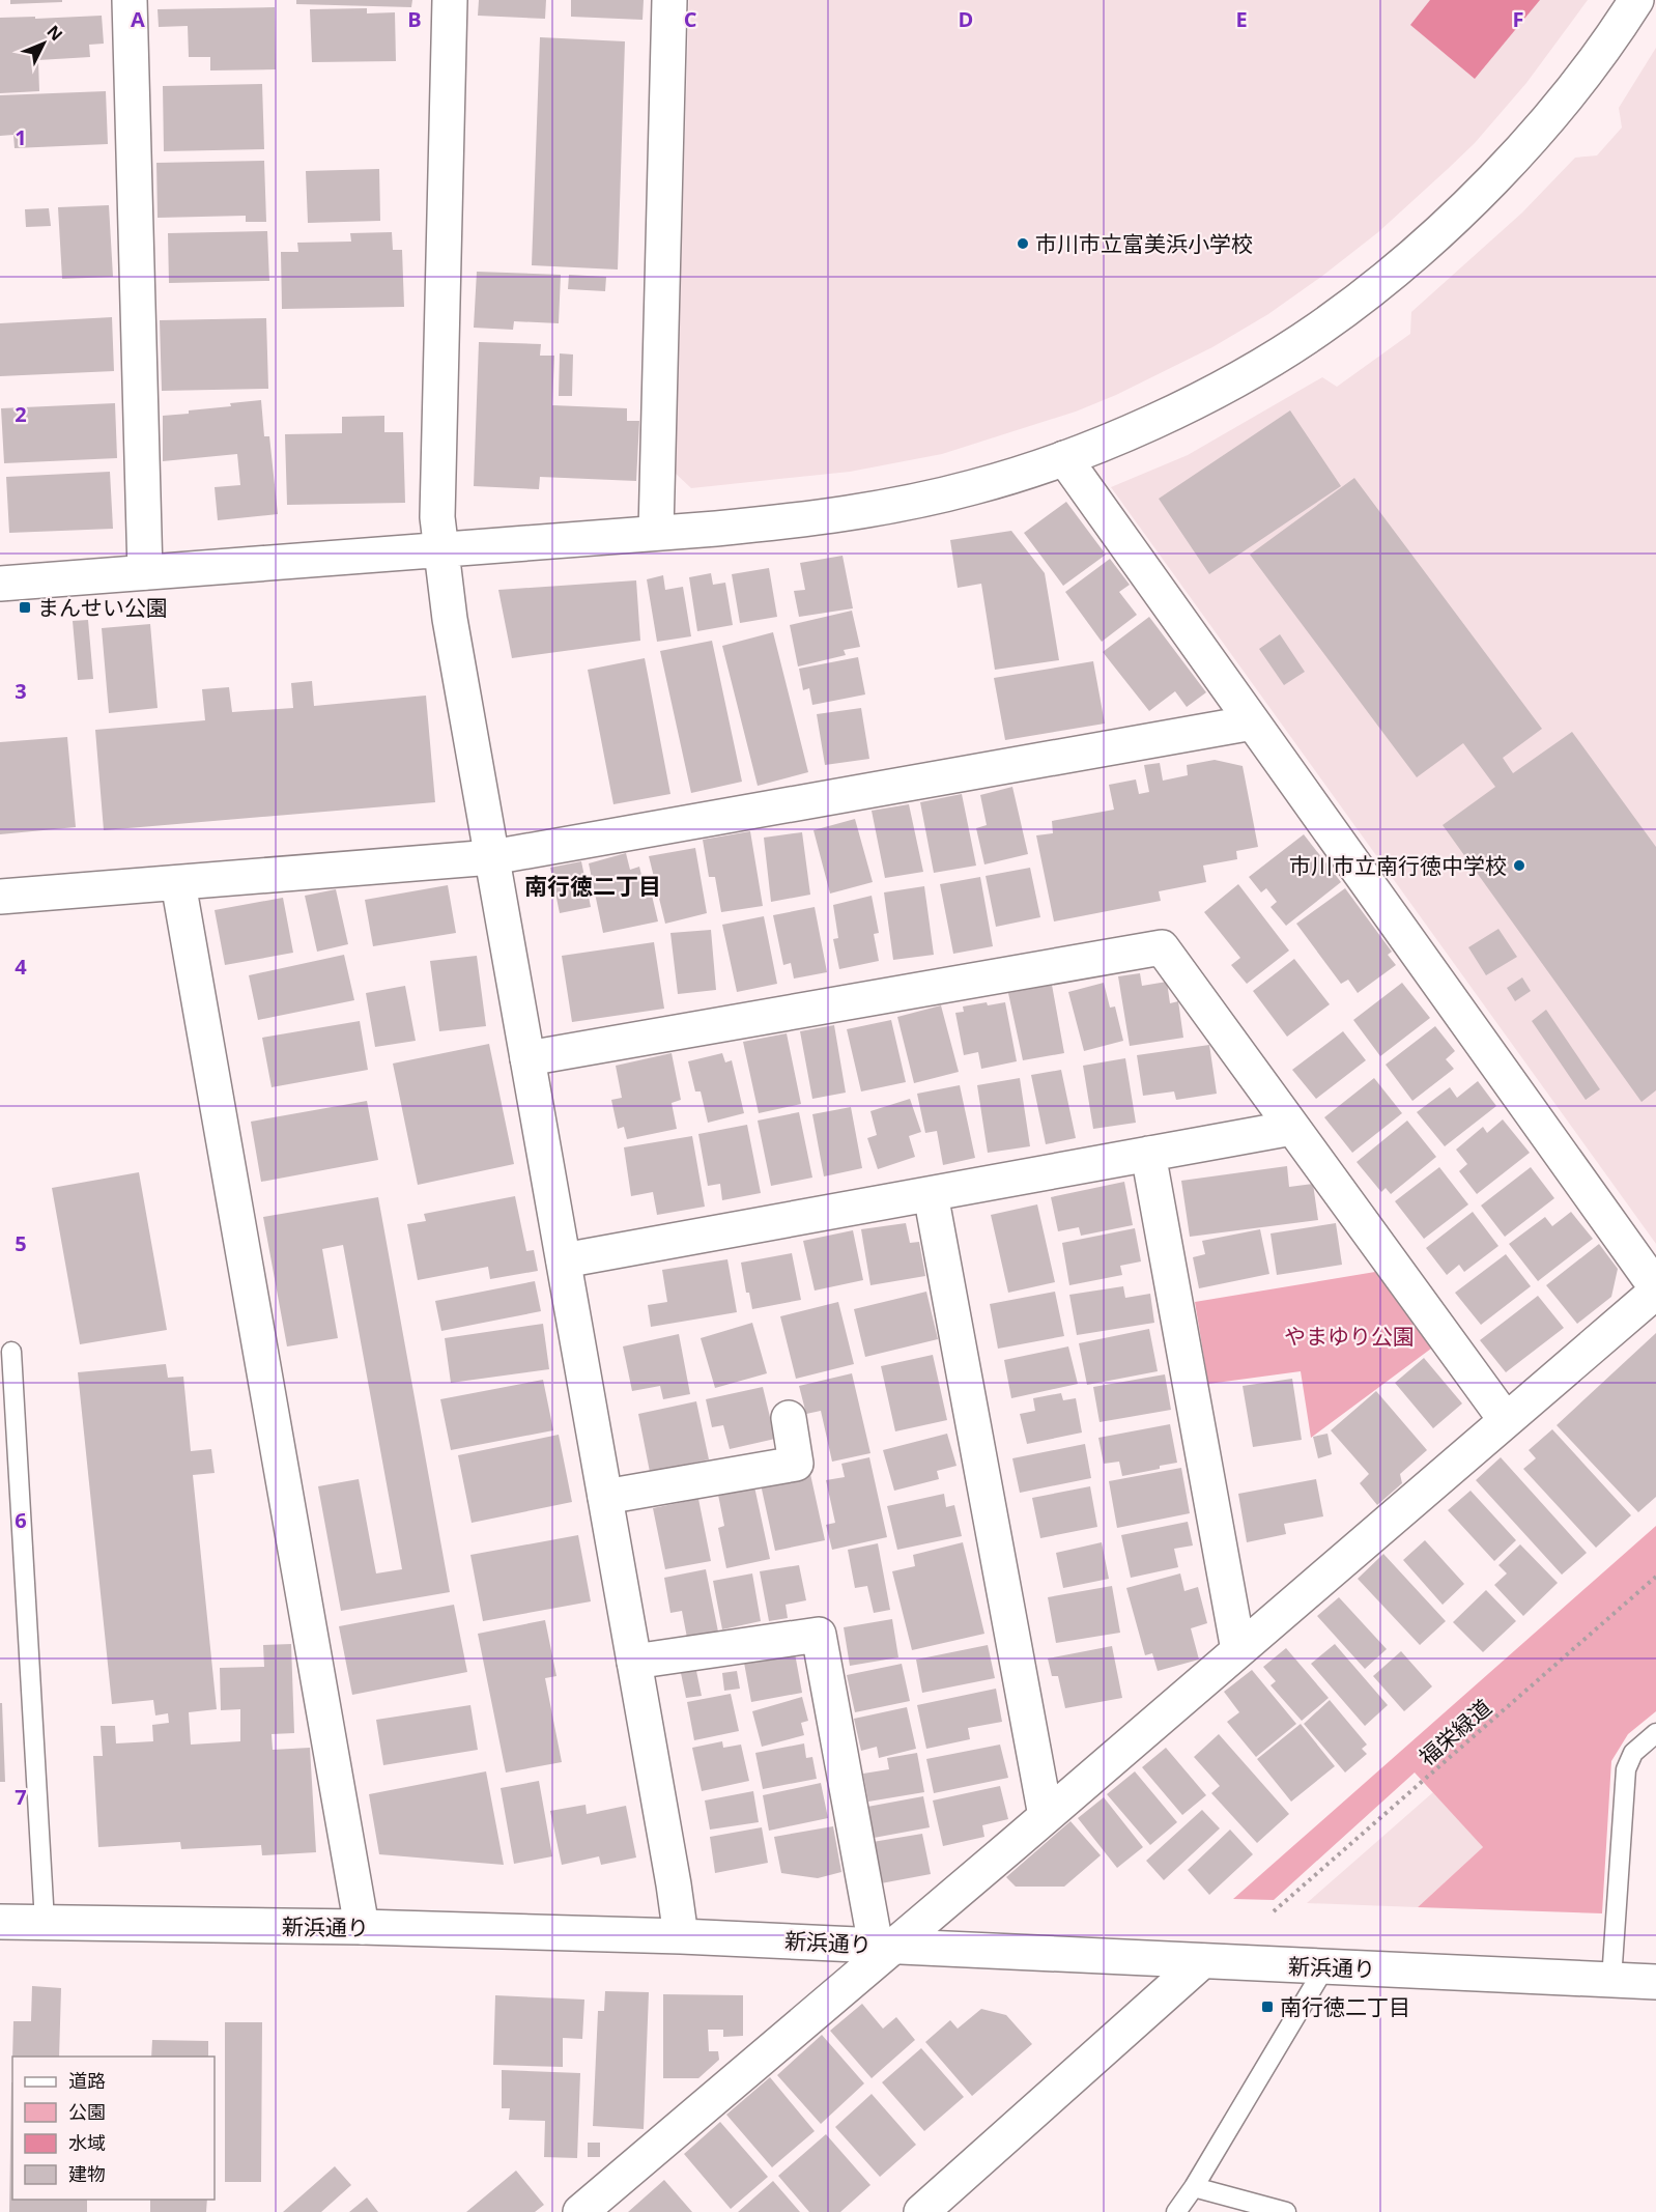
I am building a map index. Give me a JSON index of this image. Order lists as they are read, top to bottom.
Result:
{
  "streets": {
    "street": ["新浜通り"],
    "path": ["福栄緑道"]
  },
  "districts": ["南行徳二丁目"],
  "parks": ["やまゆり公園"],
  "places": {
    "other": ["市川市立富美浜小学校", "市川市立南行徳中学校"],
    "transit": ["まんせい公園", "南行徳二丁目"]
  },
  "legend": [
    "道路",
    "公園",
    "水域",
    "建物"
  ],
  "north": "top right",
  "grid": {
    "columns": [
      "A",
      "B",
      "C",
      "D",
      "E",
      "F"
    ],
    "rows": [
      "1",
      "2",
      "3",
      "4",
      "5",
      "6",
      "7"
    ]
  }
}
